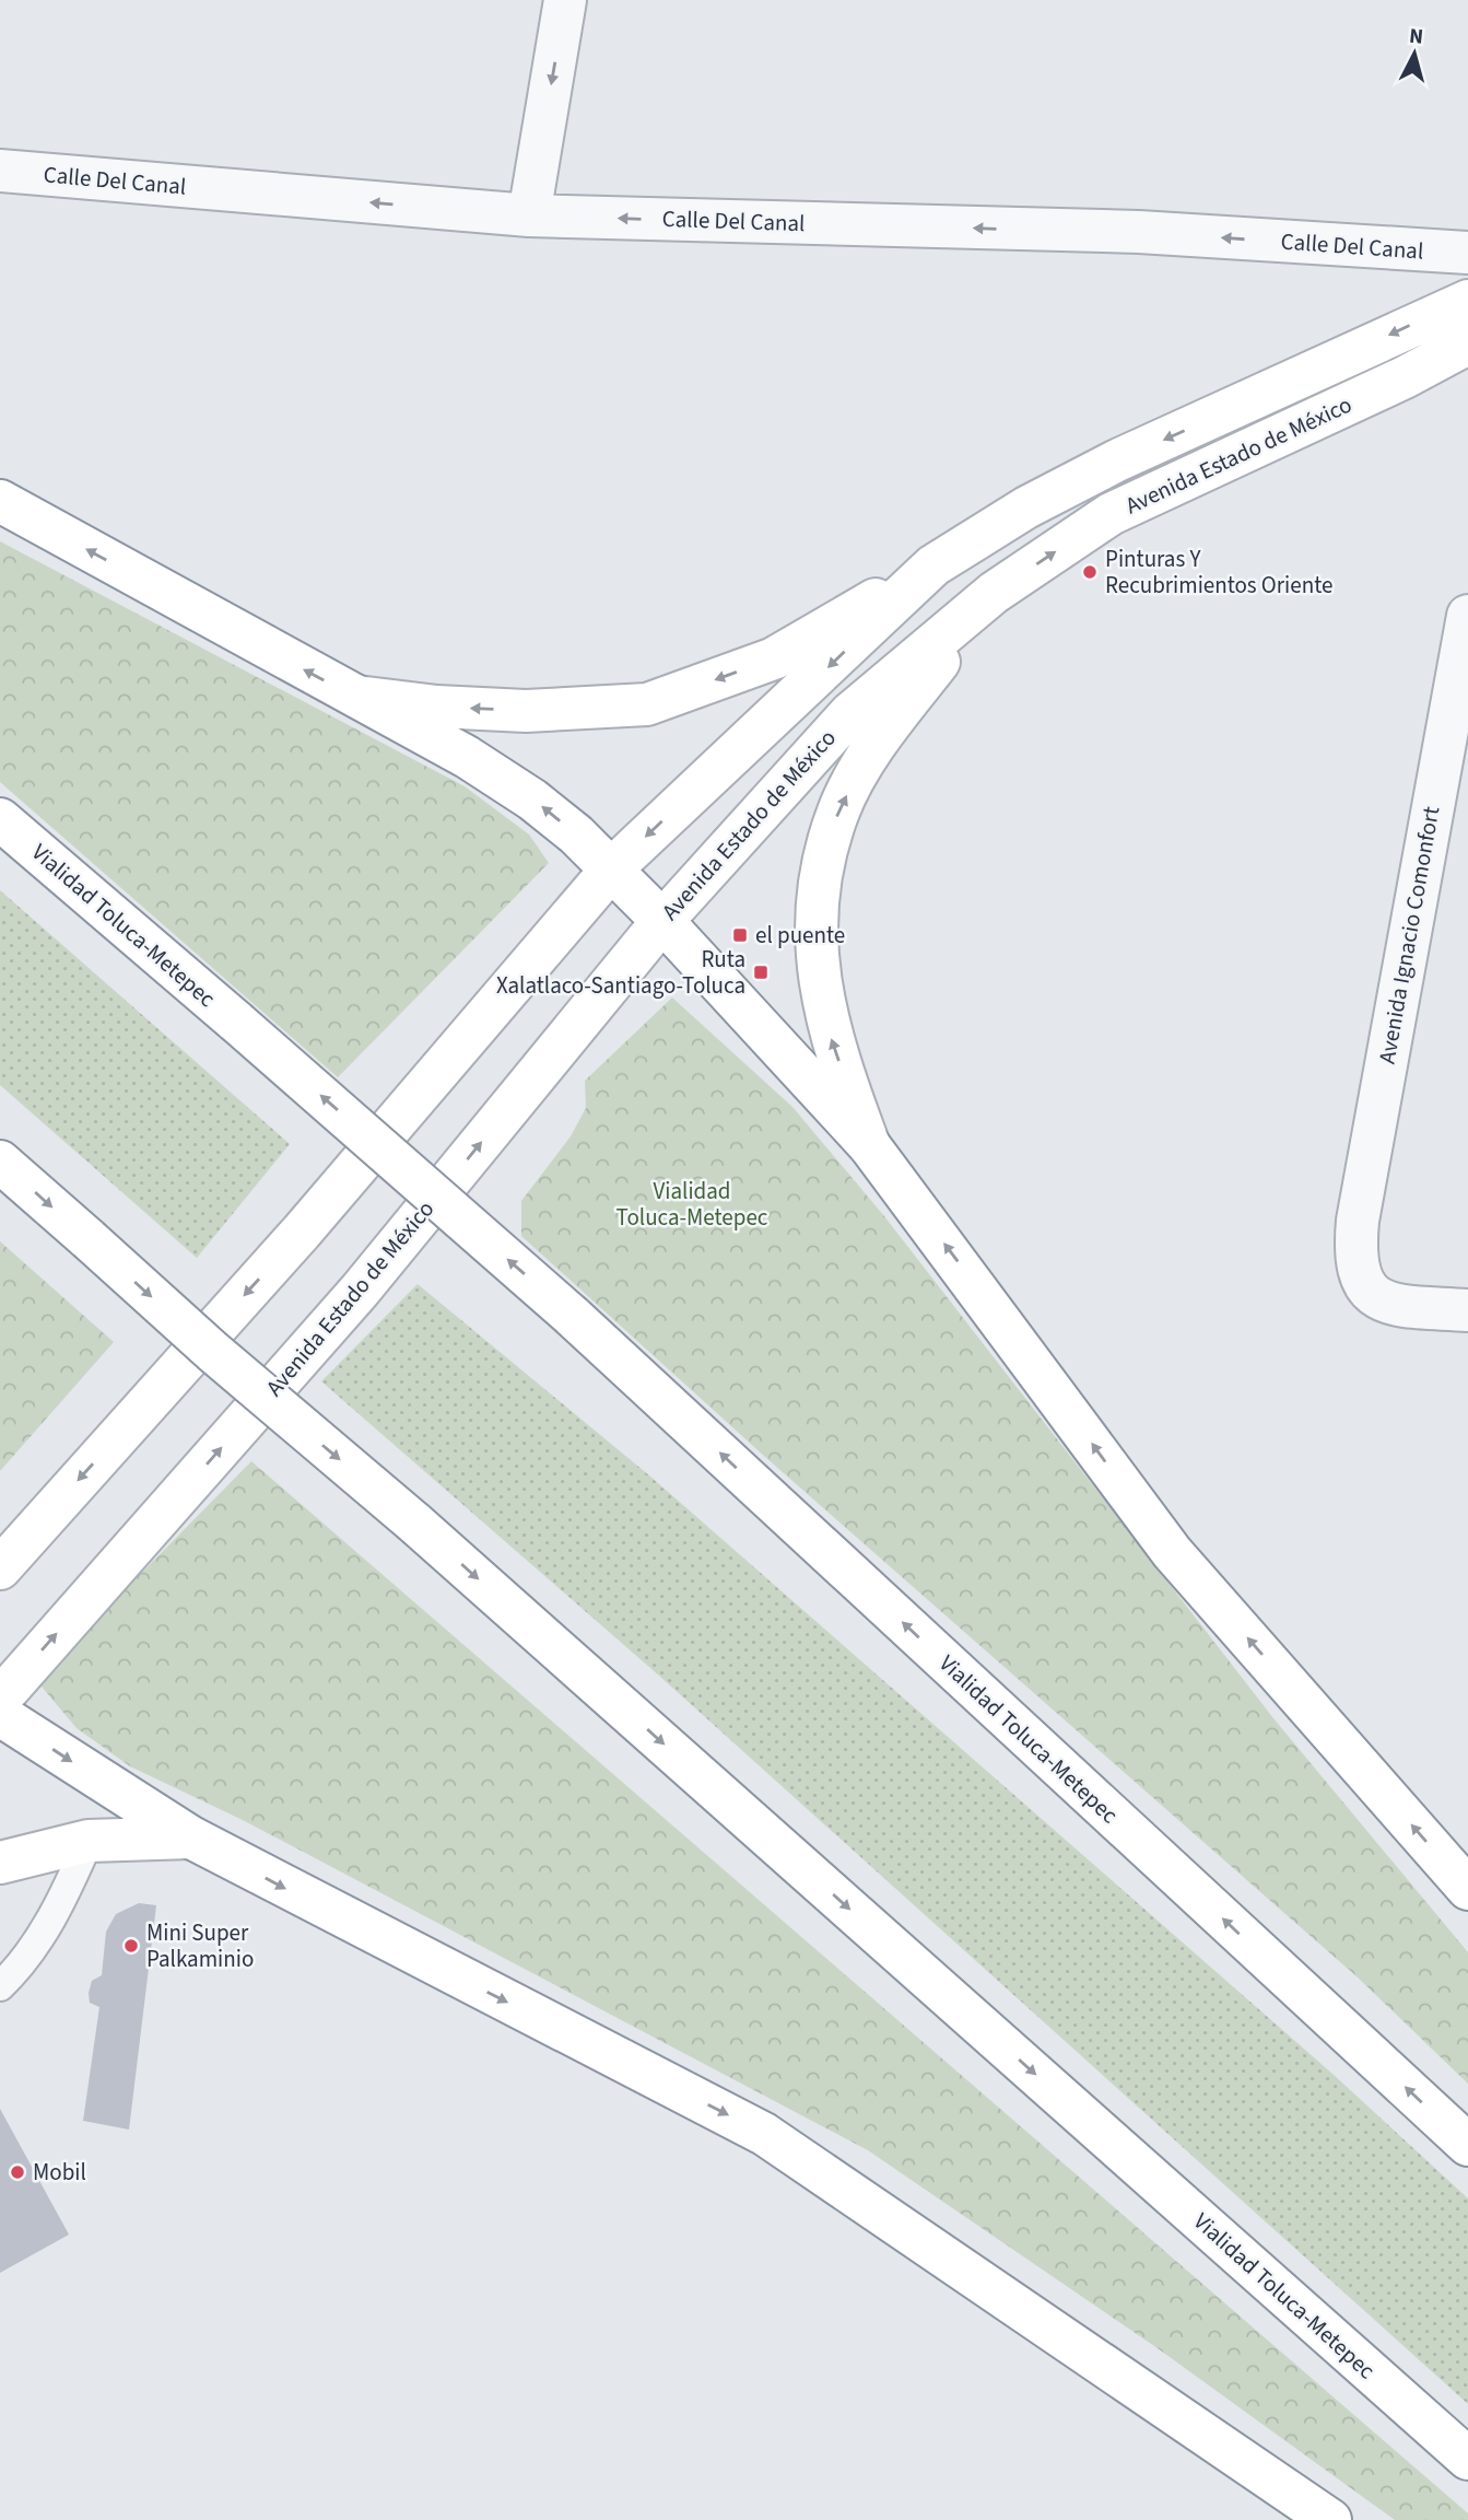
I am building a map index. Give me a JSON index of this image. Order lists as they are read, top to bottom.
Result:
{
  "streets": {
    "main road": ["Avenida Estado de México", "Vialidad Toluca-Metepec"],
    "street": ["Calle Del Canal", "Avenida Ignacio Comonfort"]
  },
  "one_way": ["Calle Del Canal"],
  "parks": ["Vialidad Toluca-Metepec"],
  "places": {
    "other": ["Pinturas Y Recubrimientos Oriente", "Mini Super Palkaminio", "Mobil"],
    "transit": ["el puente", "Ruta Xalatlaco-Santiago-Toluca"]
  },
  "north": "top"
}
